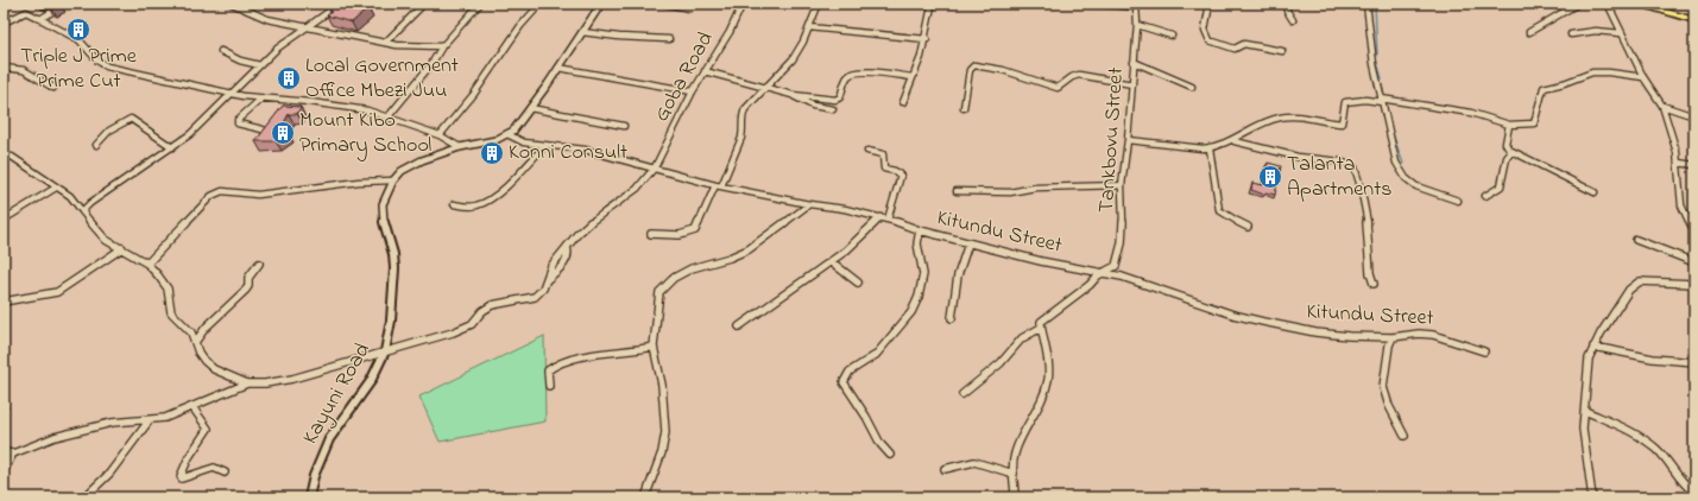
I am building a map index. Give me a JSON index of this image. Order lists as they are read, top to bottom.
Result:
{
  "streets": {
    "street": [
      "Goba Road",
      "Tankbovu Street",
      "Kitundu Street",
      "Kayuni Road"
    ]
  },
  "crossings": [
    ["Goba Road", "Kitundu Street"],
    ["Goba Road", "Kayuni Road"],
    ["Tankbovu Street", "Kitundu Street"],
    ["Kitundu Street", "Kayuni Road"]
  ],
  "places": {
    "building": [
      "Triple J Prime Prime Cut",
      "Local Government Office Mbezi Juu",
      "Mount Kibo Primary School",
      "Konni Consult",
      "Talanta Apartments"
    ]
  }
}
